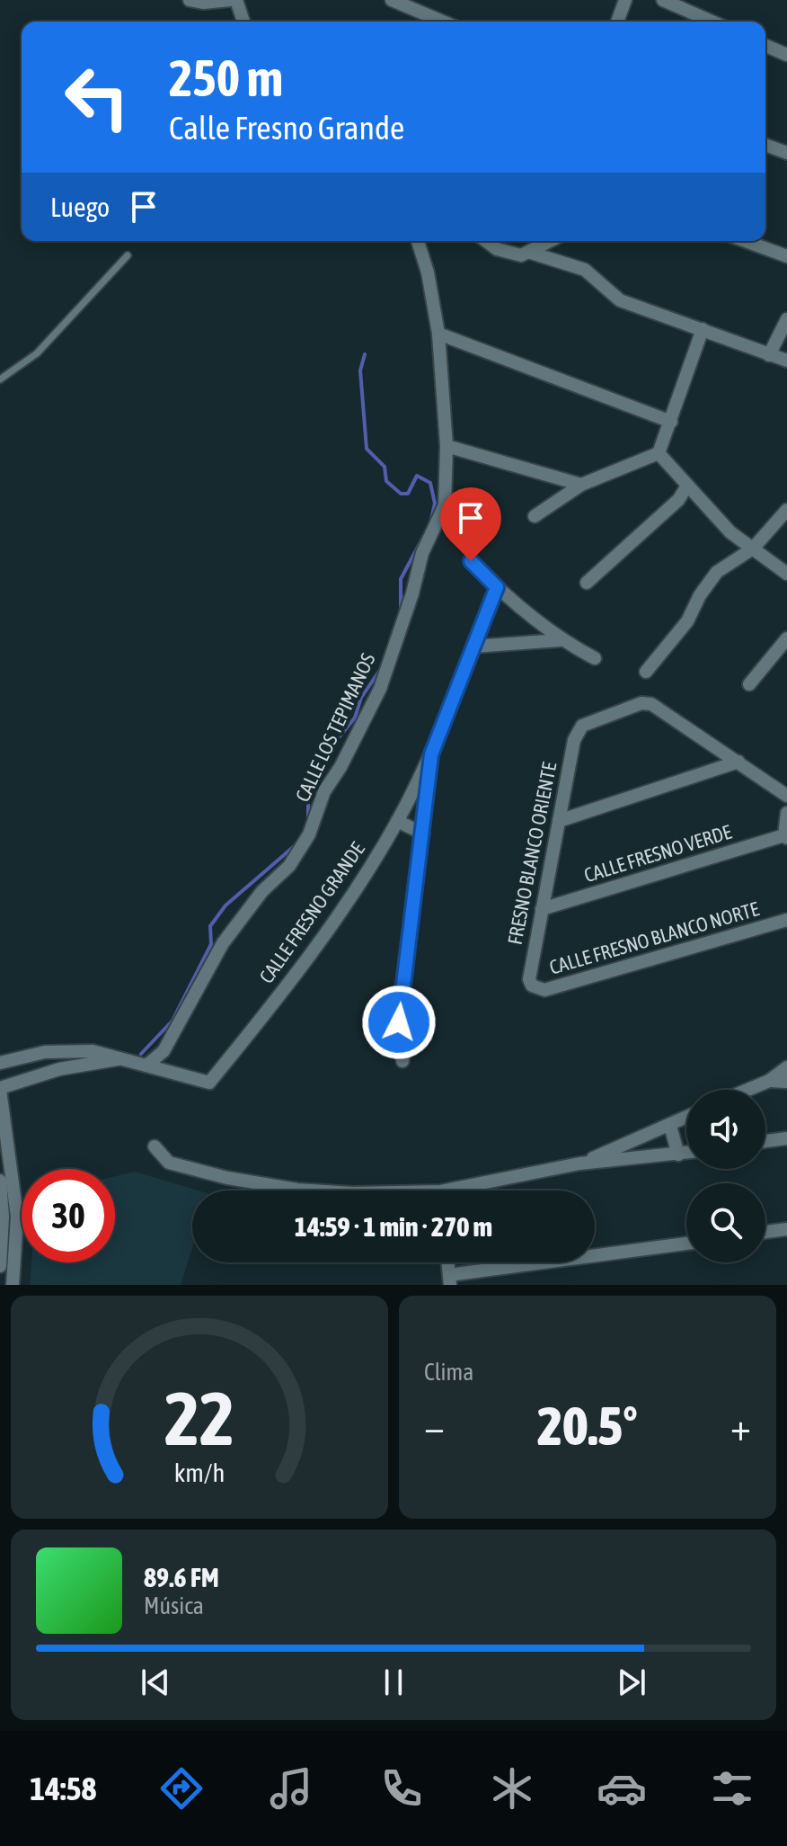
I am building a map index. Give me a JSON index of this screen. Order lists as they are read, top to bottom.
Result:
{
  "streets": {
    "street": [
      "CALLE LOS TEPIMANOS",
      "FRESNO BLANCO ORIENTE",
      "CALLE FRESNO VERDE",
      "CALLE FRESNO GRANDE",
      "CALLE FRESNO BLANCO NORTE"
    ]
  },
  "crossings": [
    ["CALLE LOS TEPIMANOS", "CALLE FRESNO GRANDE"],
    ["FRESNO BLANCO ORIENTE", "CALLE FRESNO VERDE"],
    ["FRESNO BLANCO ORIENTE", "CALLE FRESNO BLANCO NORTE"]
  ],
  "page": {
    "turn": ["250 m", "Calle Fresno Grande"],
    "then": "Luego",
    "limit": "30",
    "trip": "14:59 · 1 min · 270 m",
    "tile": "Clima",
    "heat": ["−", "20.5°", "+"],
    "song": ["89.6 FM", "Música"],
    "tabs": "14:58",
    "gauge": ["22", "km/h"]
  }
}
